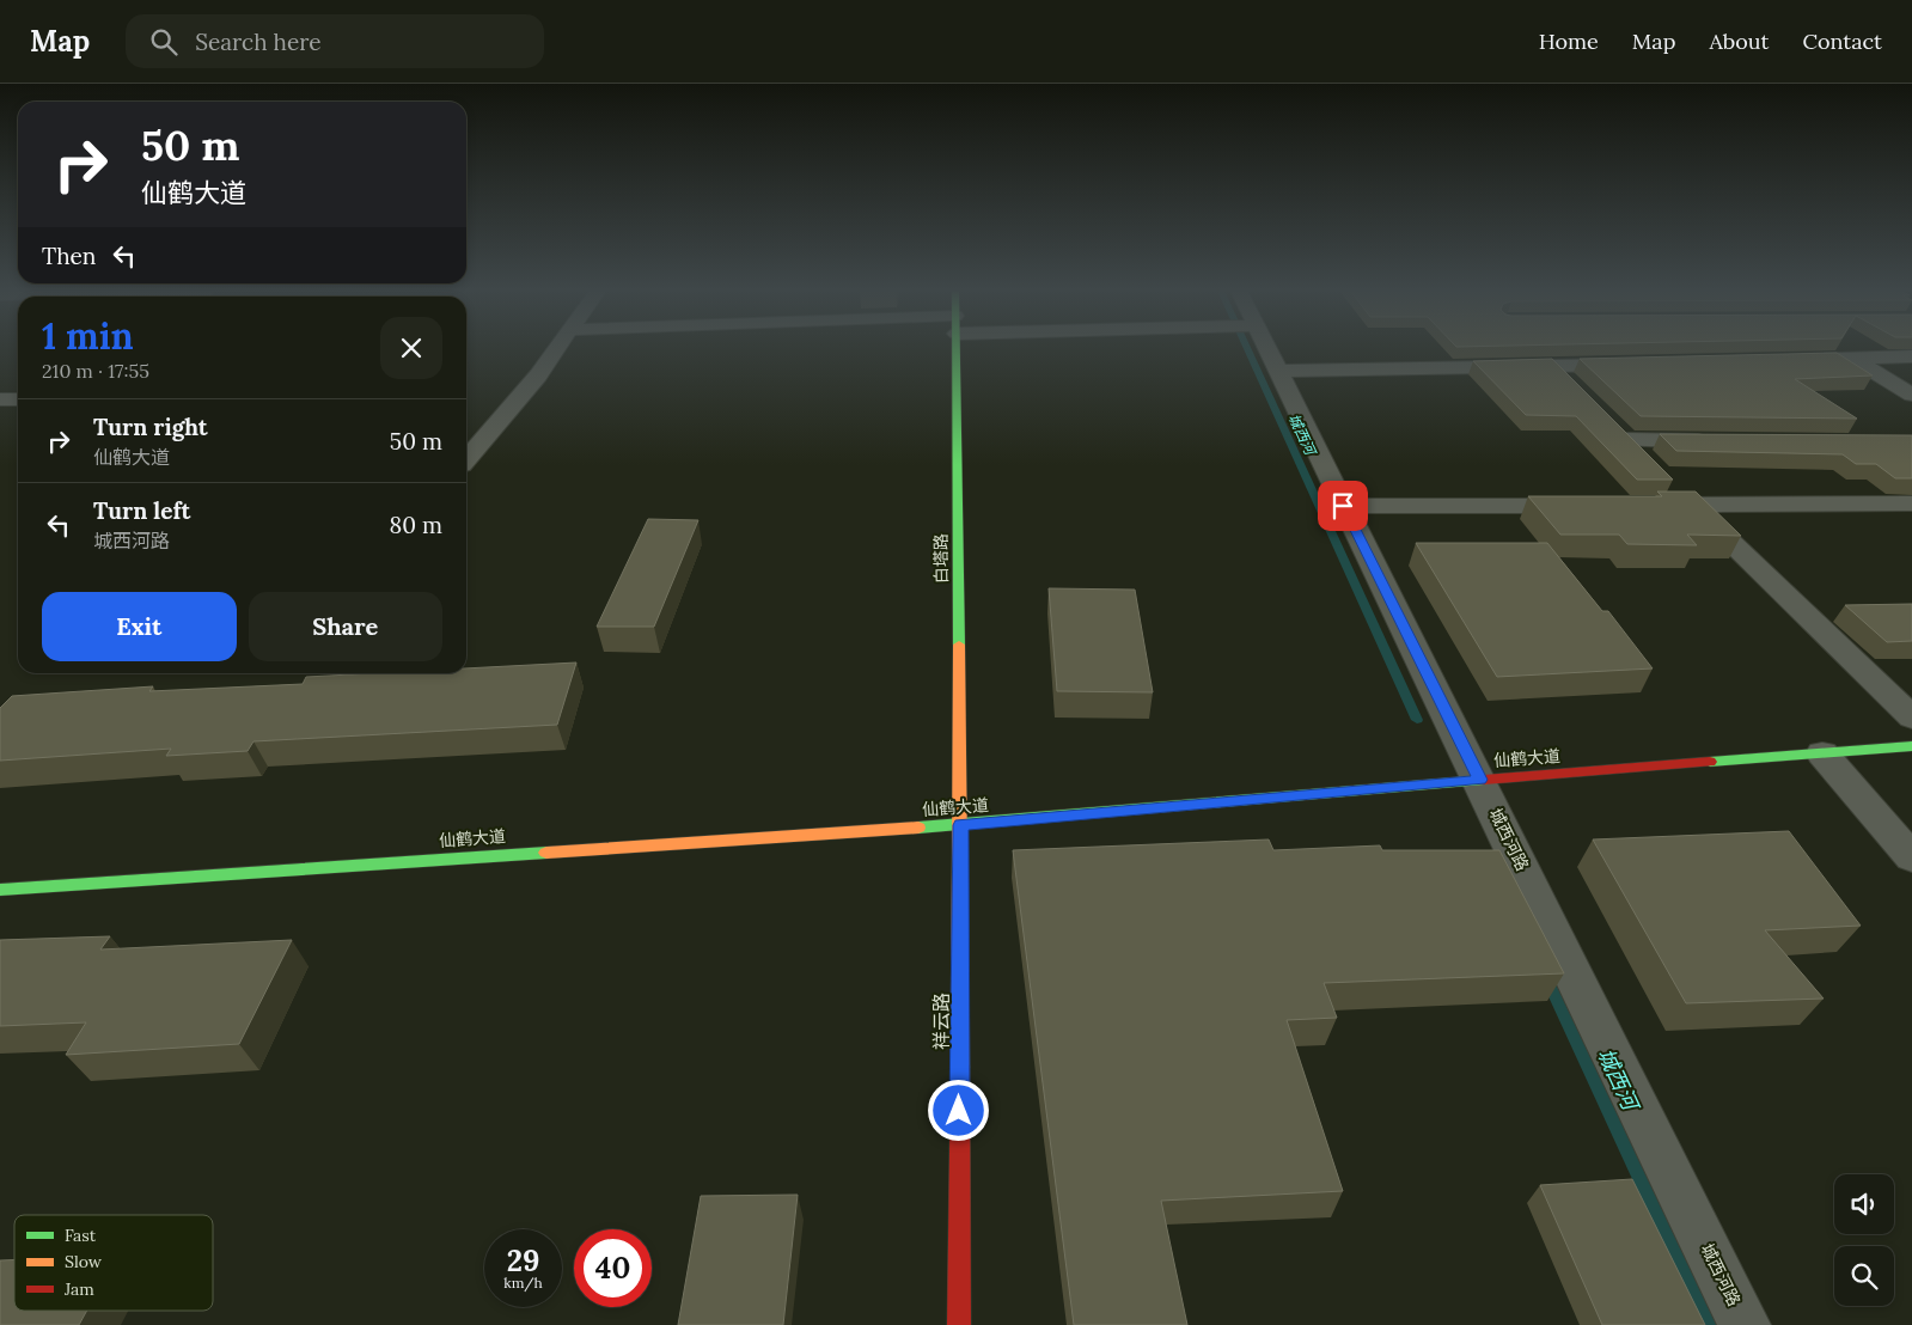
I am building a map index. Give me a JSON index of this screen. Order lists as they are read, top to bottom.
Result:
{
  "streets": {
    "street": [
      "白塔路",
      "仙鹤大道",
      "城西河路",
      "祥云路"
    ]
  },
  "crossings": [
    ["白塔路", "仙鹤大道"],
    ["白塔路", "祥云路"],
    ["仙鹤大道", "城西河路"],
    ["仙鹤大道", "祥云路"]
  ],
  "water": ["城西河"],
  "legend": ["Fast", "Slow", "Jam"],
  "page": {
    "header": "Map",
    "search": "Search here",
    "nav": [
      "Home",
      "Map",
      "About",
      "Contact"
    ],
    "turn": ["50 m", "仙鹤大道"],
    "then": "Then",
    "heading": ["1 min", "210 m · 17:55"],
    "list": [
      {
        "name": "Turn right",
        "note": "仙鹤大道",
        "value": "50 m"
      },
      {
        "name": "Turn left",
        "note": "城西河路",
        "value": "80 m"
      }
    ],
    "buttons": ["Exit", "Share"],
    "speed": "29 km/h",
    "limit": "40"
  }
}
